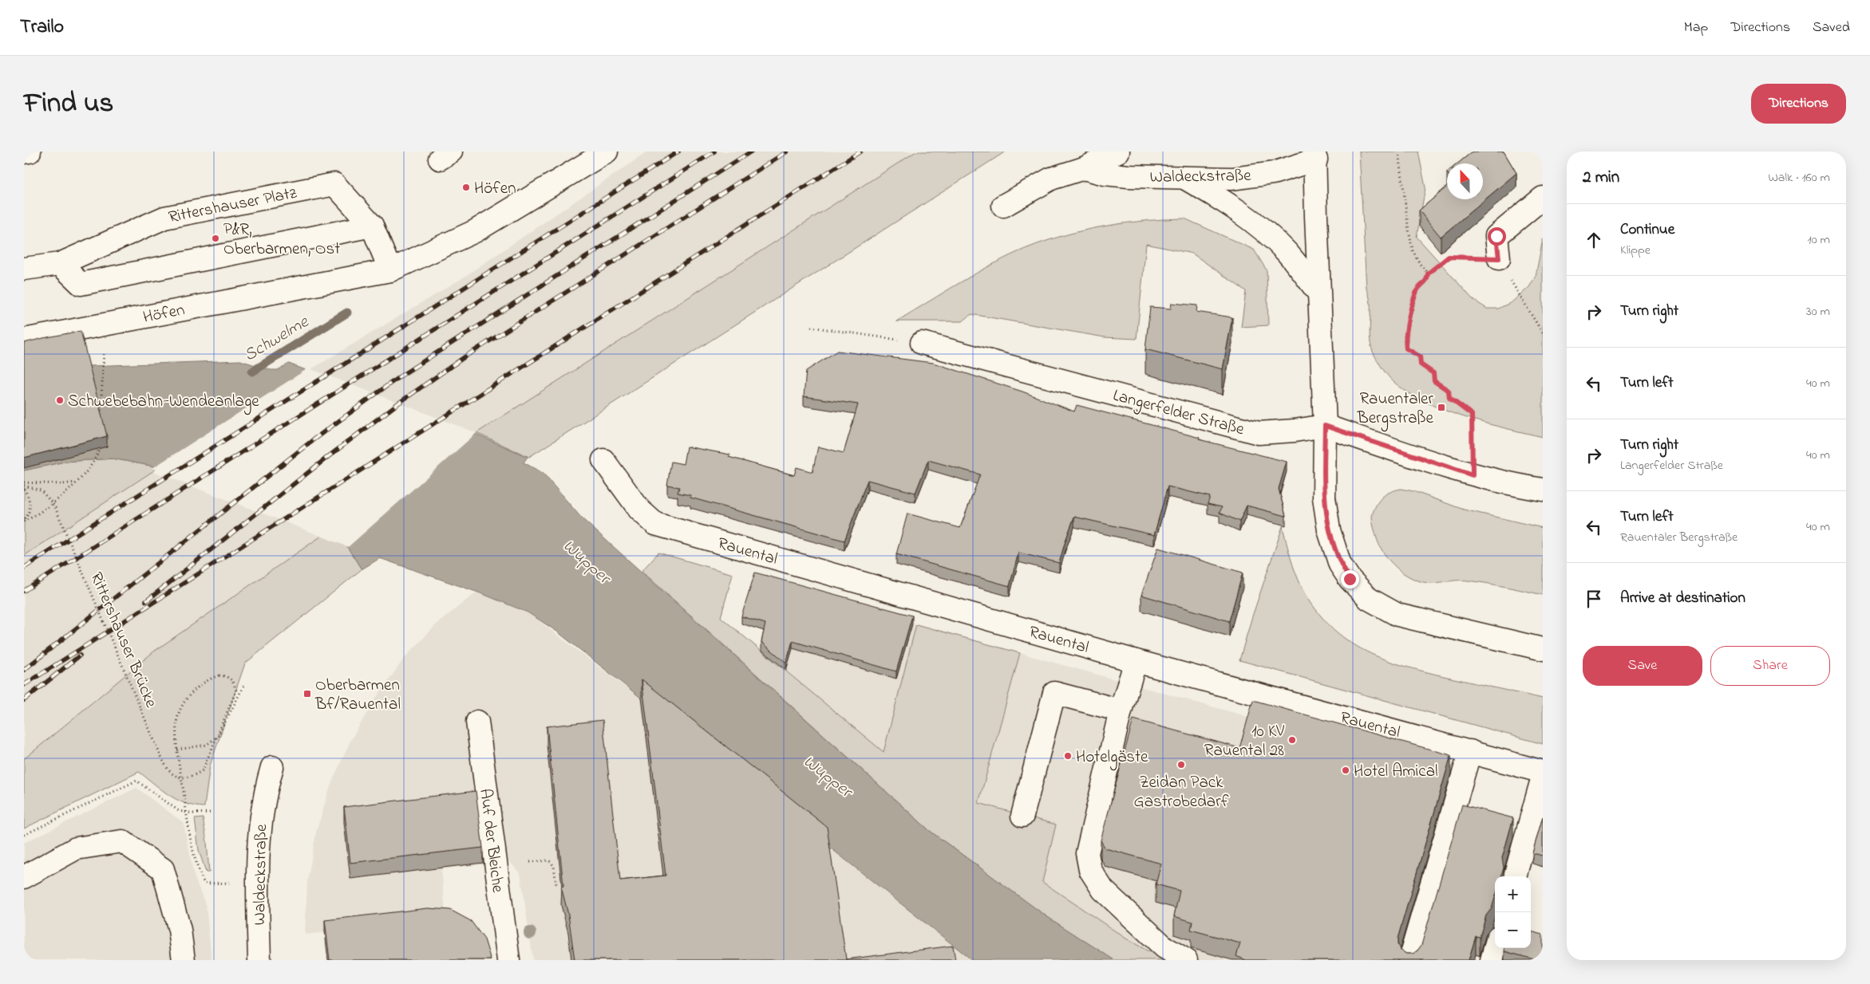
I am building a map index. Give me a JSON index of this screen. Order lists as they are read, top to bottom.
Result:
{
  "streets": {
    "street": [
      "Waldeckstraße",
      "Rittershauser Platz",
      "Höfen",
      "Langerfelder Straße",
      "Rauental",
      "Auf der Bleiche"
    ],
    "path": ["Rittershauser Brücke"]
  },
  "crossings": [
    ["Rittershauser Platz", "Höfen"]
  ],
  "water": ["Schwelme", "Wupper"],
  "places": {
    "other": [
      "Höfen",
      "P&R, Oberbarmen, Ost",
      "Schwebebahn-Wendeanlage",
      "10 KV Rauental 28",
      "Hotelgäste",
      "Zeidan Pack Gastrobedarf",
      "Hotel Amical"
    ],
    "transit": ["Rauentaler Bergstraße", "Oberbarmen Bf/Rauental"]
  },
  "north": "top",
  "page": {
    "header": "Trailo",
    "nav": ["Map", "Directions", "Saved"],
    "title": "Find us",
    "buttons": [
      "Directions",
      ["Save", "Share"]
    ],
    "heading": ["2 min", "Walk · 160 m"],
    "list": [
      ["Continue", "Klippe", "10 m"],
      ["Turn right", "30 m"],
      ["Turn left", "40 m"],
      ["Turn right", "Langerfelder Straße", "40 m"],
      ["Turn left", "Rauentaler Bergstraße", "40 m"],
      "Arrive at destination"
    ],
    "map_buttons": ["+", "−"]
  }
}
